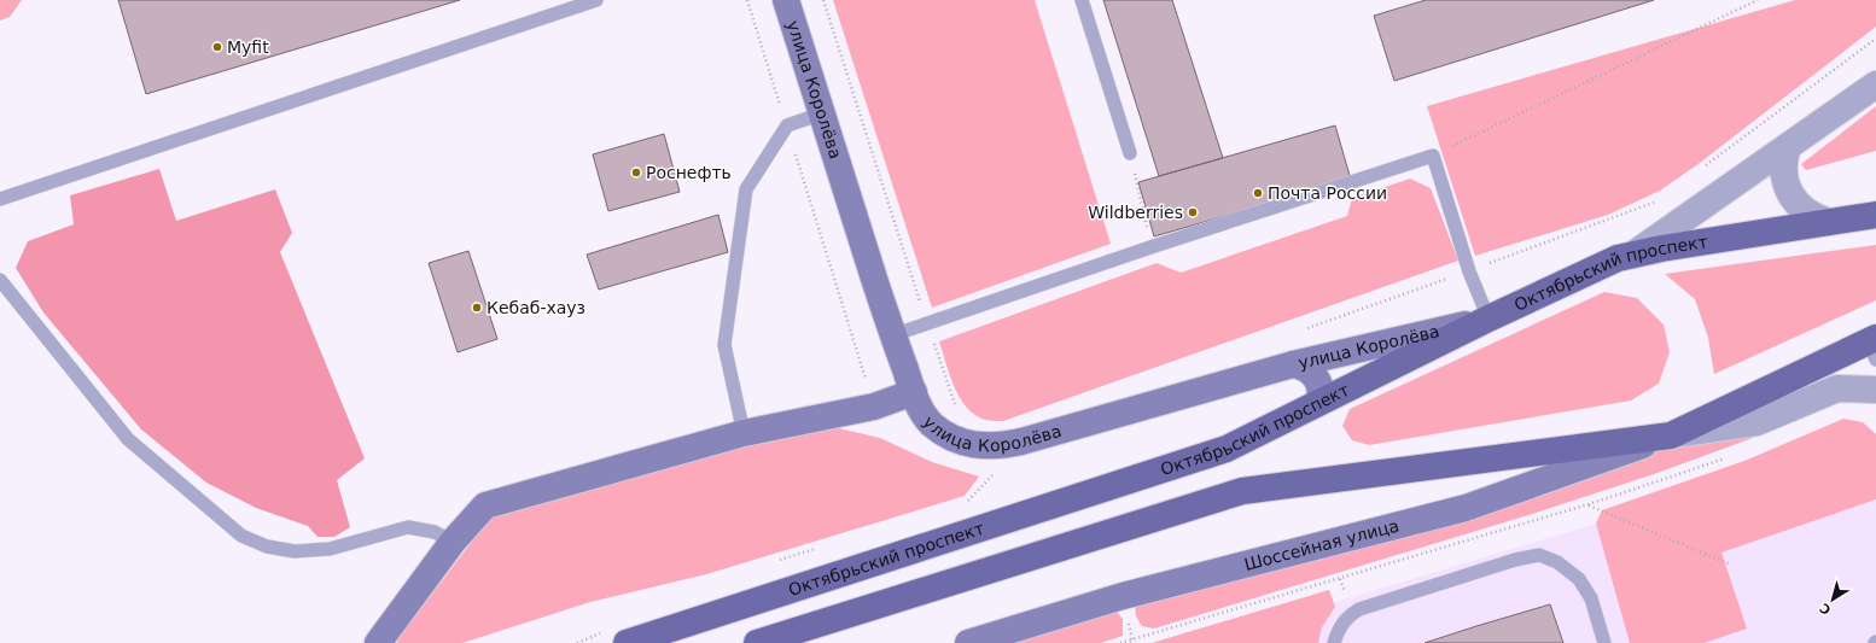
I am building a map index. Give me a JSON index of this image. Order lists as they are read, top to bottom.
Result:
{
  "streets": {
    "main road": ["улица Королёва", "Октябрьский проспект", "Шоссейная улица"]
  },
  "crossings": [
    ["улица Королёва", "Октябрьский проспект"]
  ],
  "places": [
    "Myfit",
    "Роснефть",
    "Почта России",
    "Wildberries",
    "Кебаб-хауз"
  ],
  "north": "bottom left"
}
